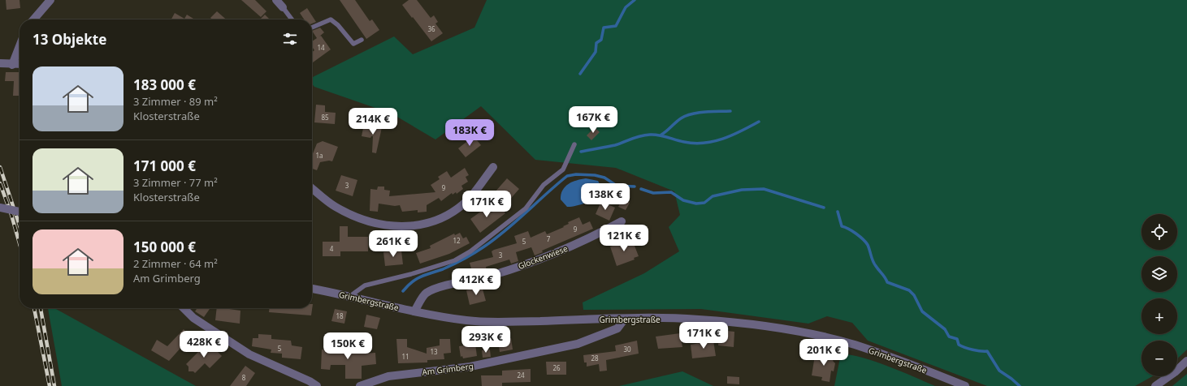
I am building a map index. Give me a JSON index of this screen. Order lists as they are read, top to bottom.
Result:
{
  "streets": {
    "street": ["Glockenwiese", "Grimbergstraße", "Am Grimberg"]
  },
  "crossings": [
    ["Glockenwiese", "Grimbergstraße"],
    ["Grimbergstraße", "Am Grimberg"]
  ],
  "house_numbers": [
    "36",
    "14",
    "85",
    "1a",
    "3",
    "9",
    "9",
    "7",
    "12",
    "5",
    "4",
    "3",
    "18",
    "5",
    "30",
    "13",
    "11",
    "28",
    "26",
    "24",
    "8"
  ],
  "page": {
    "heading": "13 Objekte",
    "list": [
      {
        "name": "183 000 €",
        "note": "3 Zimmer · 89 m² · Klosterstraße"
      },
      {
        "name": "171 000 €",
        "note": "3 Zimmer · 77 m² · Klosterstraße"
      },
      {
        "name": "150 000 €",
        "note": "2 Zimmer · 64 m² · Am Grimberg"
      }
    ],
    "price": [
      "167K €",
      "214K €",
      "183K €",
      "138K €",
      "171K €",
      "121K €",
      "261K €",
      "412K €",
      "171K €",
      "293K €",
      "428K €",
      "150K €",
      "201K €"
    ],
    "map_buttons": ["+", "−"]
  }
}
